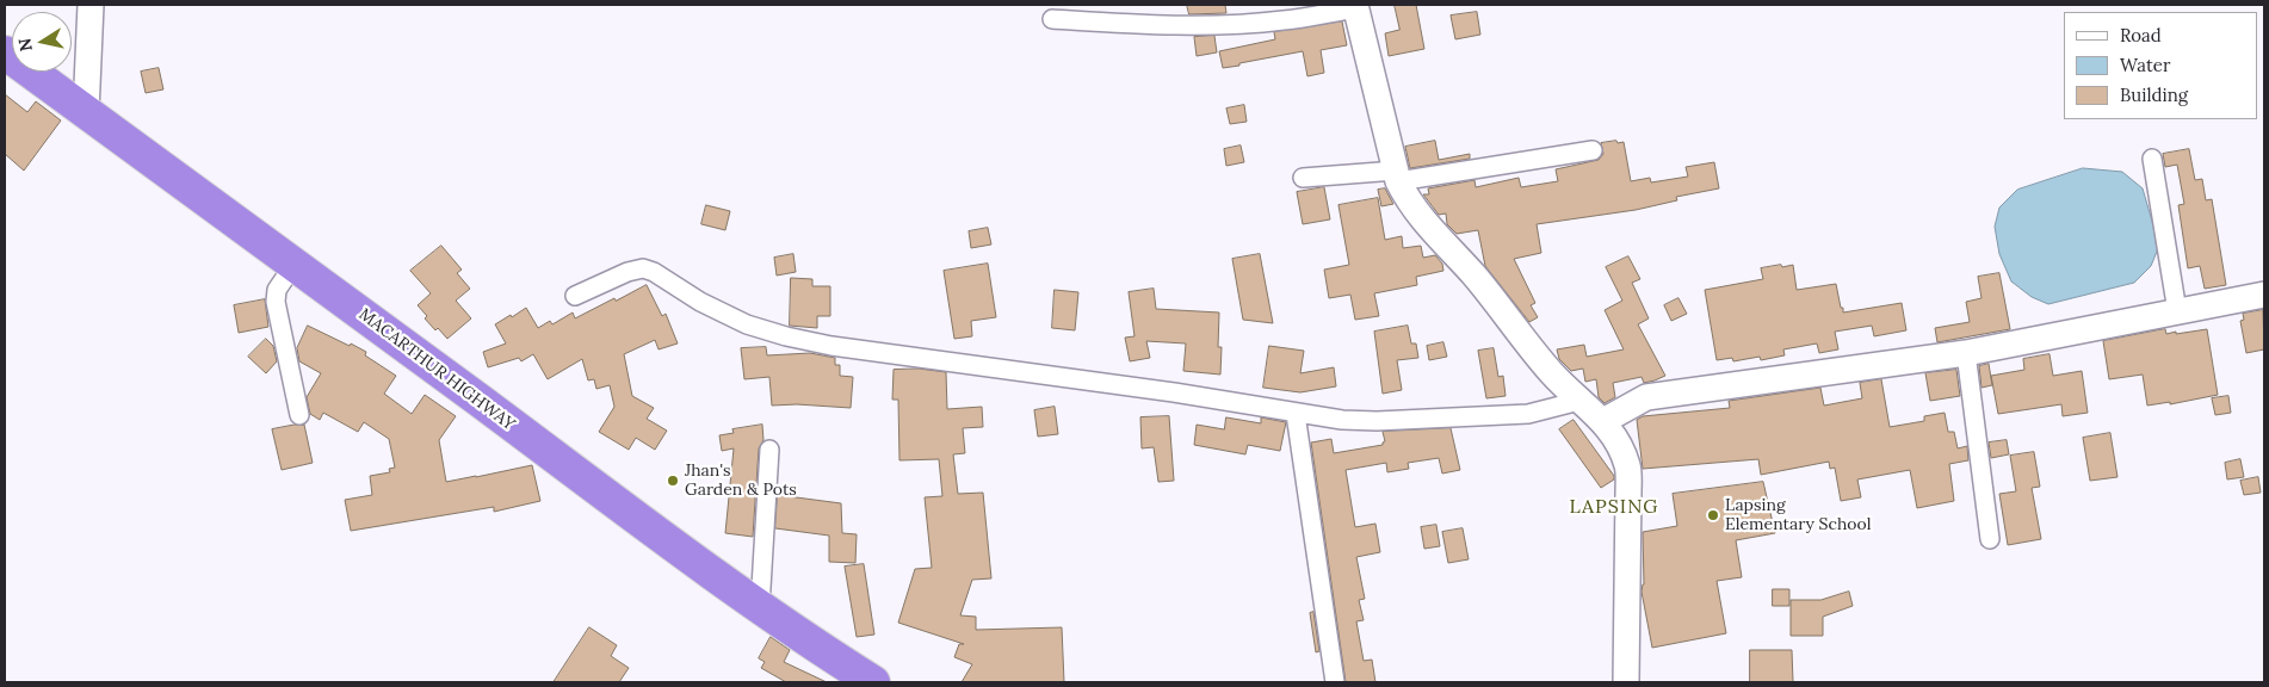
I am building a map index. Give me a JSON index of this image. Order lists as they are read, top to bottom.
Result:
{
  "streets": {
    "highway": ["MACARTHUR HIGHWAY"]
  },
  "districts": ["LAPSING"],
  "places": ["Jhan's Garden & Pots", "Lapsing Elementary School"],
  "legend": ["Road", "Water", "Building"],
  "north": "left"
}
